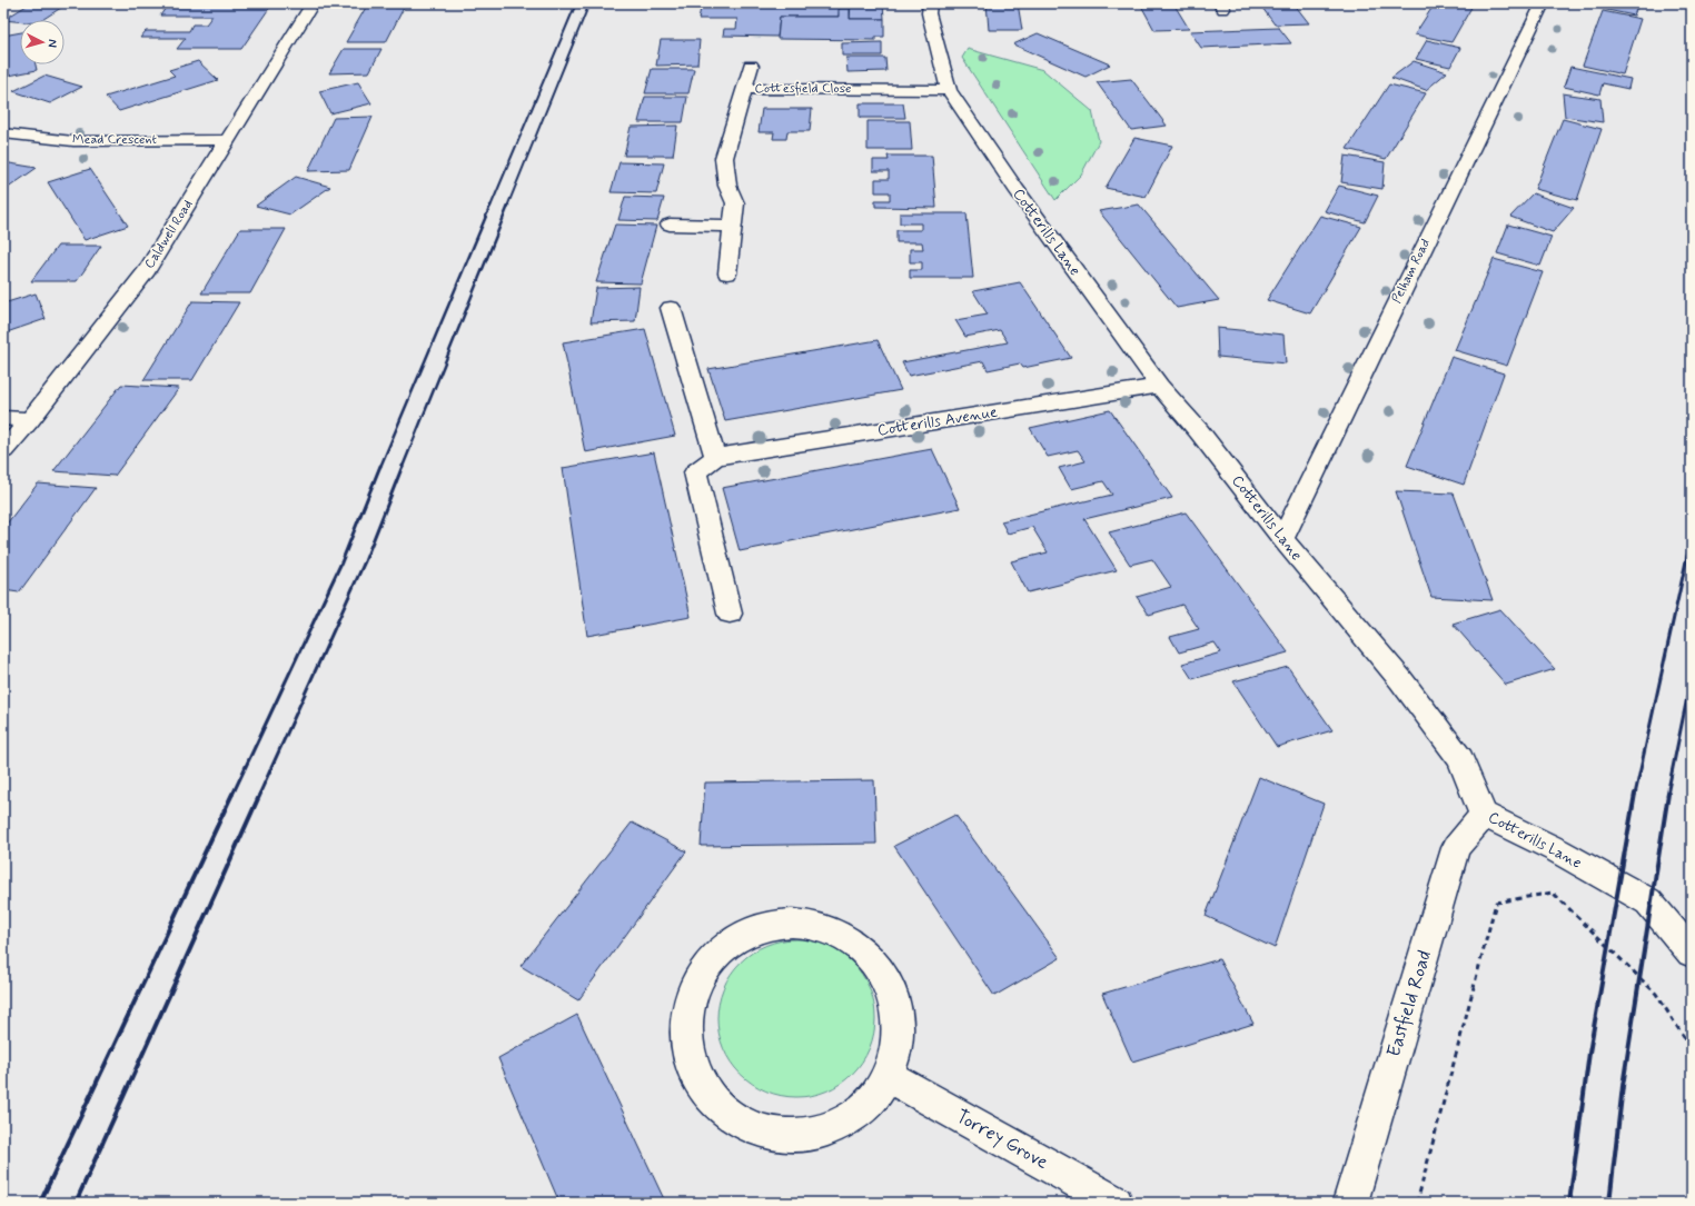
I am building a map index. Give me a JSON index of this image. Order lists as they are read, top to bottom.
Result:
{
  "streets": {
    "street": [
      "Cottesfield Close",
      "Mead Crescent",
      "Cotterills Lane",
      "Caldwell Road",
      "Pelham Road",
      "Cotterills Avenue",
      "Eastfield Road",
      "Torrey Grove"
    ]
  },
  "crossings": [
    ["Cottesfield Close", "Cotterills Lane"],
    ["Mead Crescent", "Caldwell Road"],
    ["Cotterills Lane", "Pelham Road"],
    ["Cotterills Lane", "Cotterills Avenue"],
    ["Cotterills Lane", "Eastfield Road"]
  ],
  "north": "right"
}
